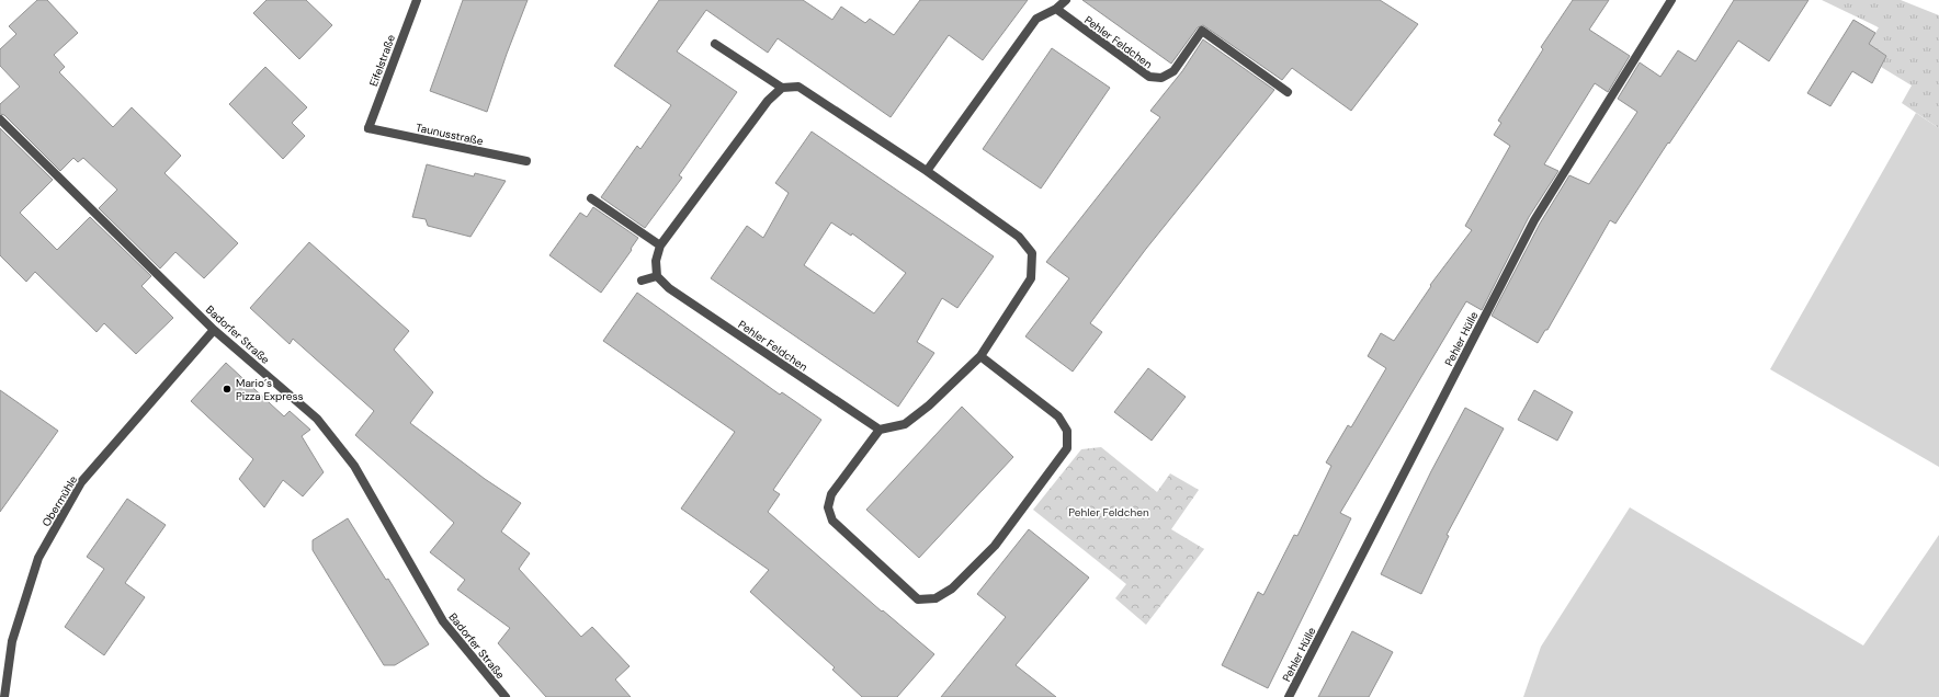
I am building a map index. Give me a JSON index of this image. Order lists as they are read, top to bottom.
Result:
{
  "streets": {
    "street": [
      "Pehler Feldchen",
      "Eifelstraße",
      "Taunusstraße",
      "Badorfer Straße",
      "Pehler Hülle",
      "Obermühle"
    ]
  },
  "crossings": [
    ["Eifelstraße", "Taunusstraße"],
    ["Badorfer Straße", "Obermühle"]
  ],
  "parks": ["Pehler Feldchen"],
  "places": ["Mario´s Pizza Express"]
}
